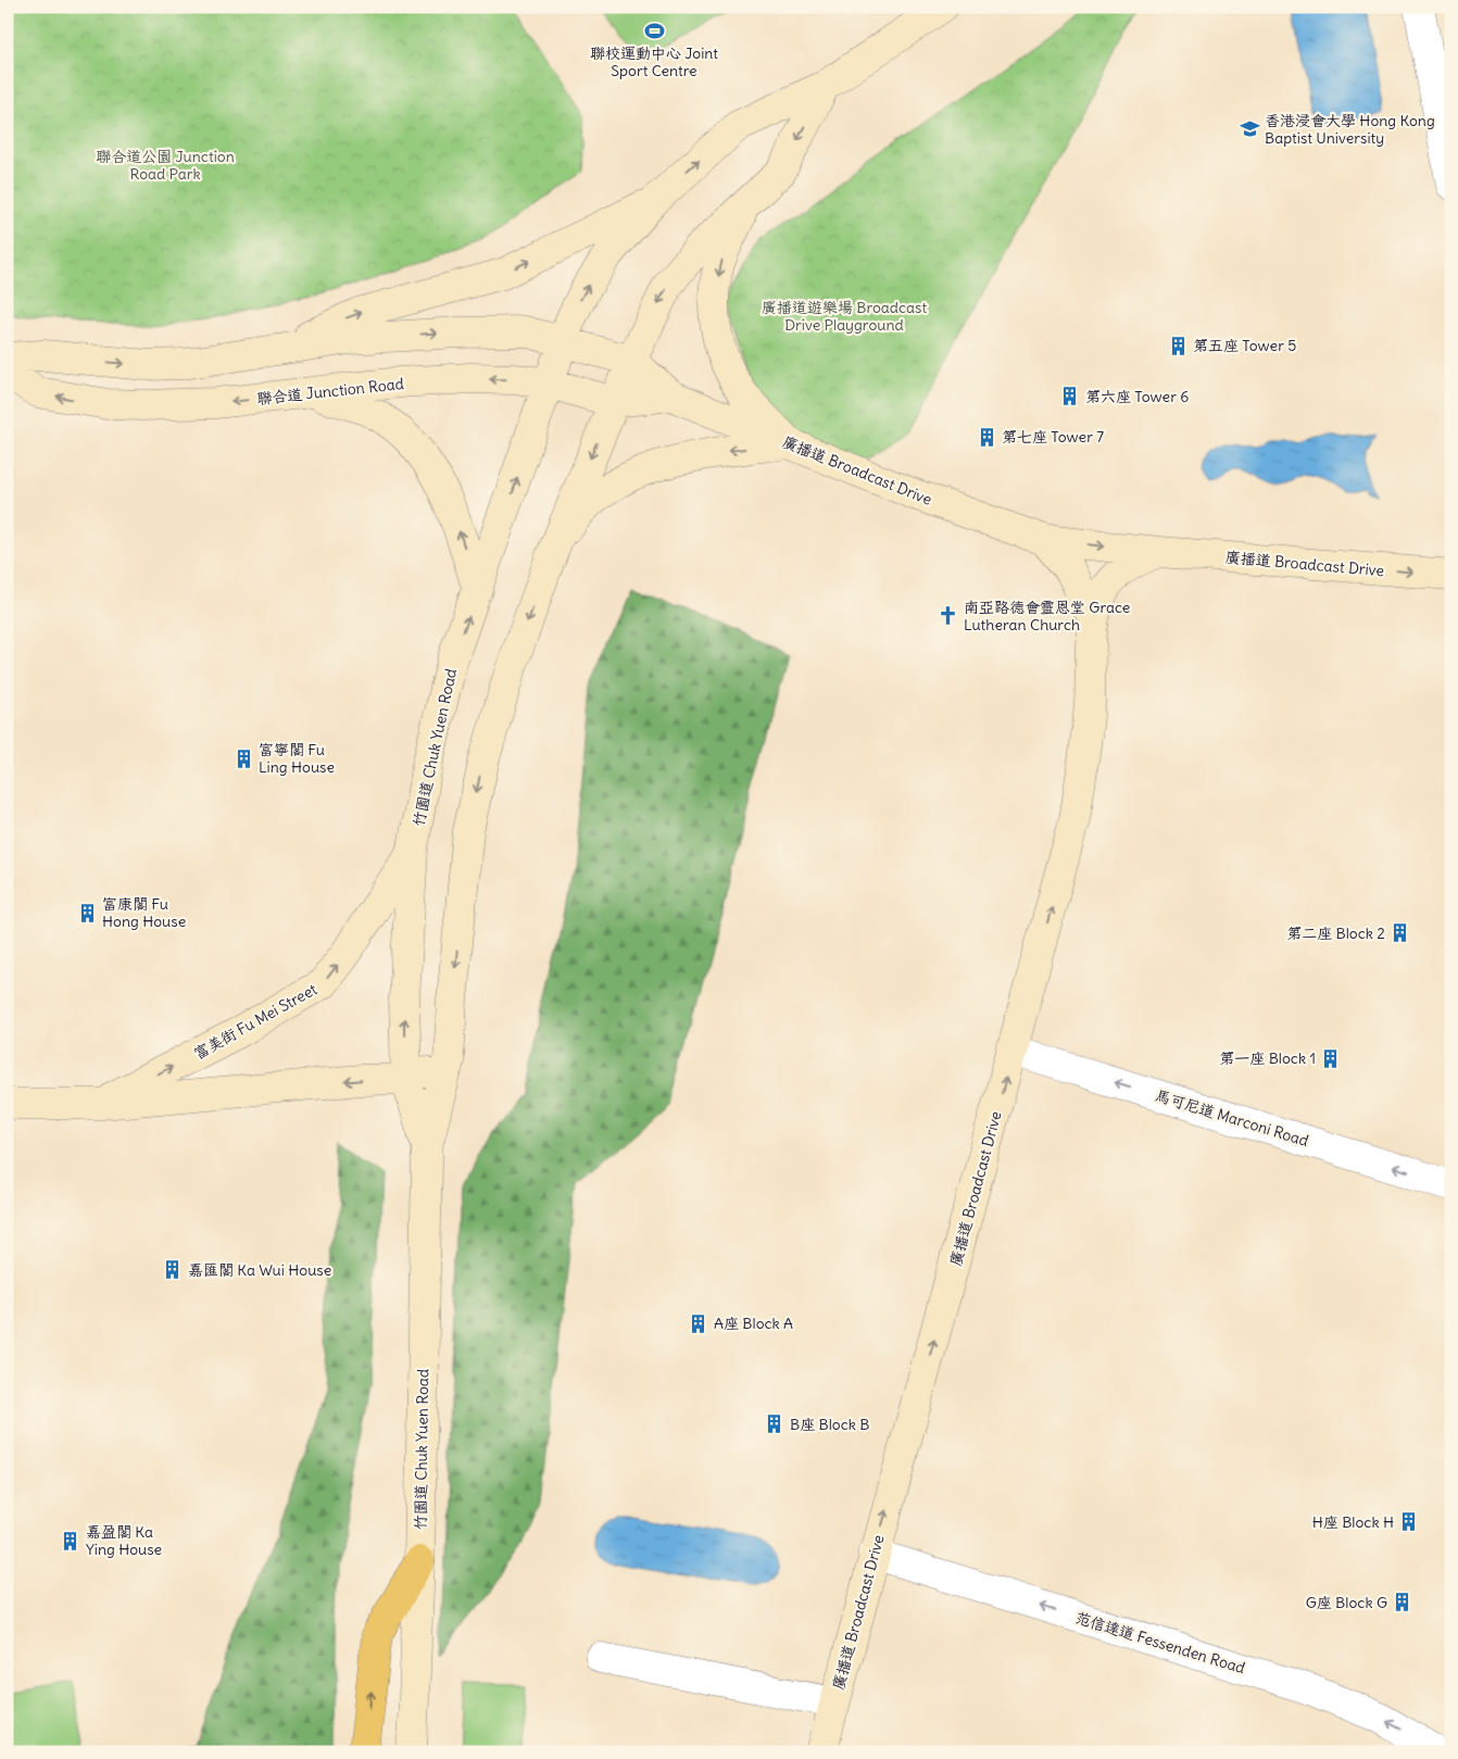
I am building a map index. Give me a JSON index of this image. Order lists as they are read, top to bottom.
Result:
{
  "streets": {
    "main road": [
      "聯合道 Junction Road",
      "廣播道 Broadcast Drive",
      "竹園道 Chuk Yuen Road",
      "富美街 Fu Mei Street"
    ],
    "street": ["馬可尼道 Marconi Road", "范信達道 Fessenden Road"]
  },
  "crossings": [
    ["聯合道 Junction Road", "廣播道 Broadcast Drive"],
    ["聯合道 Junction Road", "竹園道 Chuk Yuen Road"],
    ["廣播道 Broadcast Drive", "竹園道 Chuk Yuen Road"],
    ["廣播道 Broadcast Drive", "馬可尼道 Marconi Road"],
    ["廣播道 Broadcast Drive", "范信達道 Fessenden Road"],
    ["竹園道 Chuk Yuen Road", "富美街 Fu Mei Street"]
  ],
  "one_way": ["馬可尼道 Marconi Road", "范信達道 Fessenden Road"],
  "parks": ["聯合道公園 Junction Road Park", "廣播道遊樂場 Broadcast Drive Playground"],
  "places": {
    "sports": ["聯校運動中心 Joint Sport Centre"],
    "school or university": ["香港浸會大學 Hong Kong Baptist University"],
    "building": [
      "第五座 Tower 5",
      "第六座 Tower 6",
      "第七座 Tower 7",
      "富寧閣 Fu Ling House",
      "富康閣 Fu Hong House",
      "第二座 Block 2",
      "第一座 Block 1",
      "嘉匯閣 Ka Wui House",
      "A座 Block A",
      "B座 Block B",
      "H座 Block H",
      "嘉盈閣 Ka Ying House",
      "G座 Block G"
    ],
    "church": ["南亞路德會靈恩堂 Grace Lutheran Church"]
  }
}
